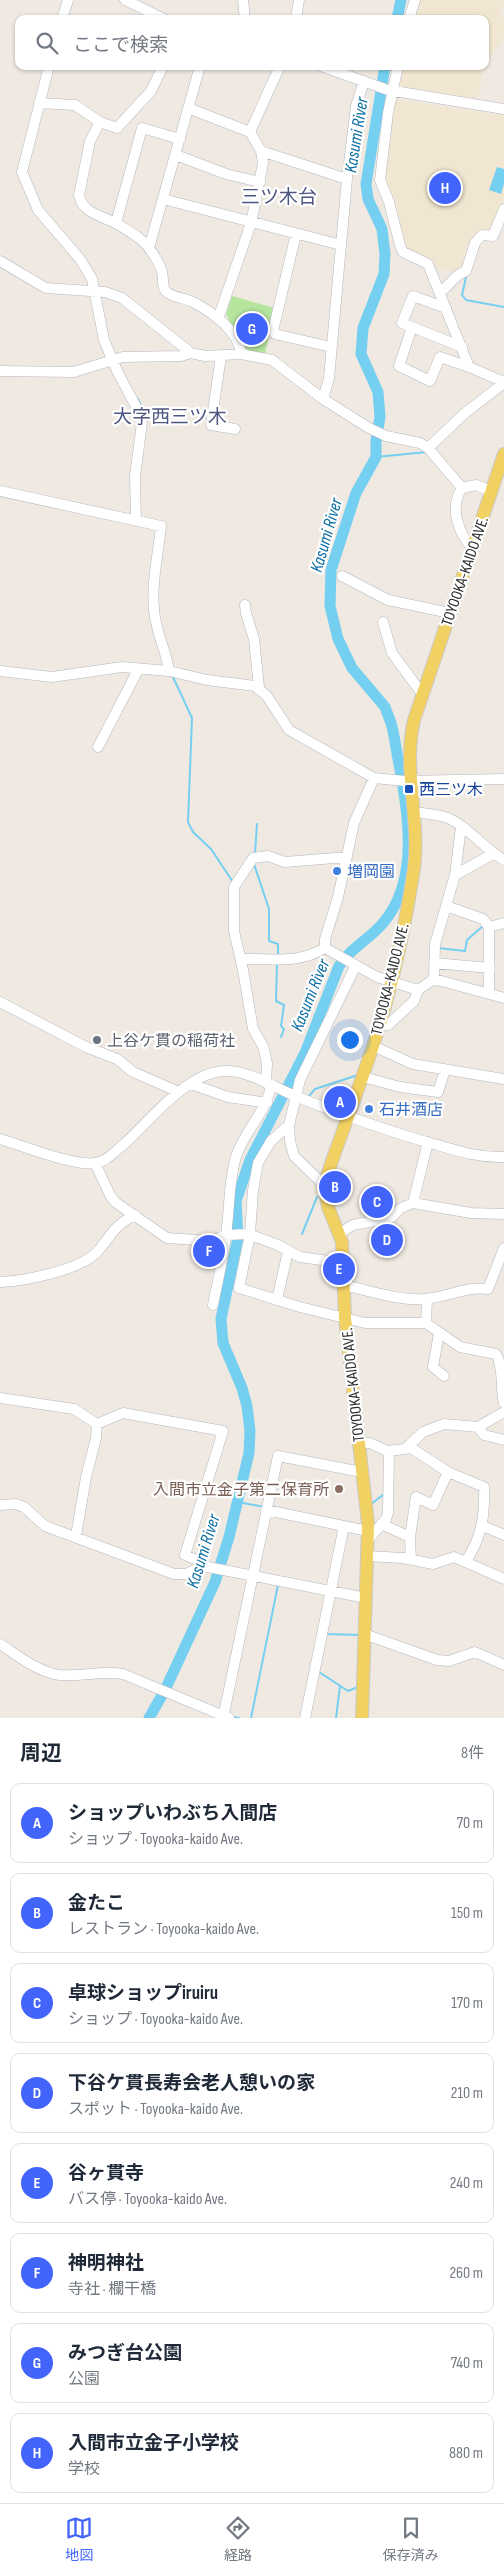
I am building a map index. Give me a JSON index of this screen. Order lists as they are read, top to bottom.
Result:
{
  "streets": {
    "main road": ["TOYOOKA-KAIDO AVE."]
  },
  "districts": ["三ツ木台", "大字西三ツ木"],
  "water": ["Kasumi River"],
  "places": {
    "transit": ["西三ツ木"],
    "other": [
      "増岡園",
      "上谷ケ貫の稲荷社",
      "石井酒店",
      "入間市立金子第二保育所"
    ]
  },
  "page": {
    "search": "ここで検索",
    "pins": [
      "H",
      "G",
      "A",
      "B",
      "C",
      "D",
      "F",
      "E"
    ],
    "heading": ["周辺", "8件"],
    "list": [
      {
        "mark": "A",
        "name": "ショップいわぶち入間店",
        "note": "ショップ · Toyooka-kaido Ave.",
        "value": "70 m"
      },
      {
        "mark": "B",
        "name": "金たこ",
        "note": "レストラン · Toyooka-kaido Ave.",
        "value": "150 m"
      },
      {
        "mark": "C",
        "name": "卓球ショップiruiru",
        "note": "ショップ · Toyooka-kaido Ave.",
        "value": "170 m"
      },
      {
        "mark": "D",
        "name": "下谷ケ貫長寿会老人憩いの家",
        "note": "スポット · Toyooka-kaido Ave.",
        "value": "210 m"
      },
      {
        "mark": "E",
        "name": "谷ヶ貫寺",
        "note": "バス停 · Toyooka-kaido Ave.",
        "value": "240 m"
      },
      {
        "mark": "F",
        "name": "神明神社",
        "note": "寺社 · 欄干橋",
        "value": "260 m"
      },
      {
        "mark": "G",
        "name": "みつぎ台公園",
        "note": "公園",
        "value": "740 m"
      },
      {
        "mark": "H",
        "name": "入間市立金子小学校",
        "note": "学校",
        "value": "880 m"
      }
    ],
    "nav": ["地図", "経路", "保存済み"]
  }
}
